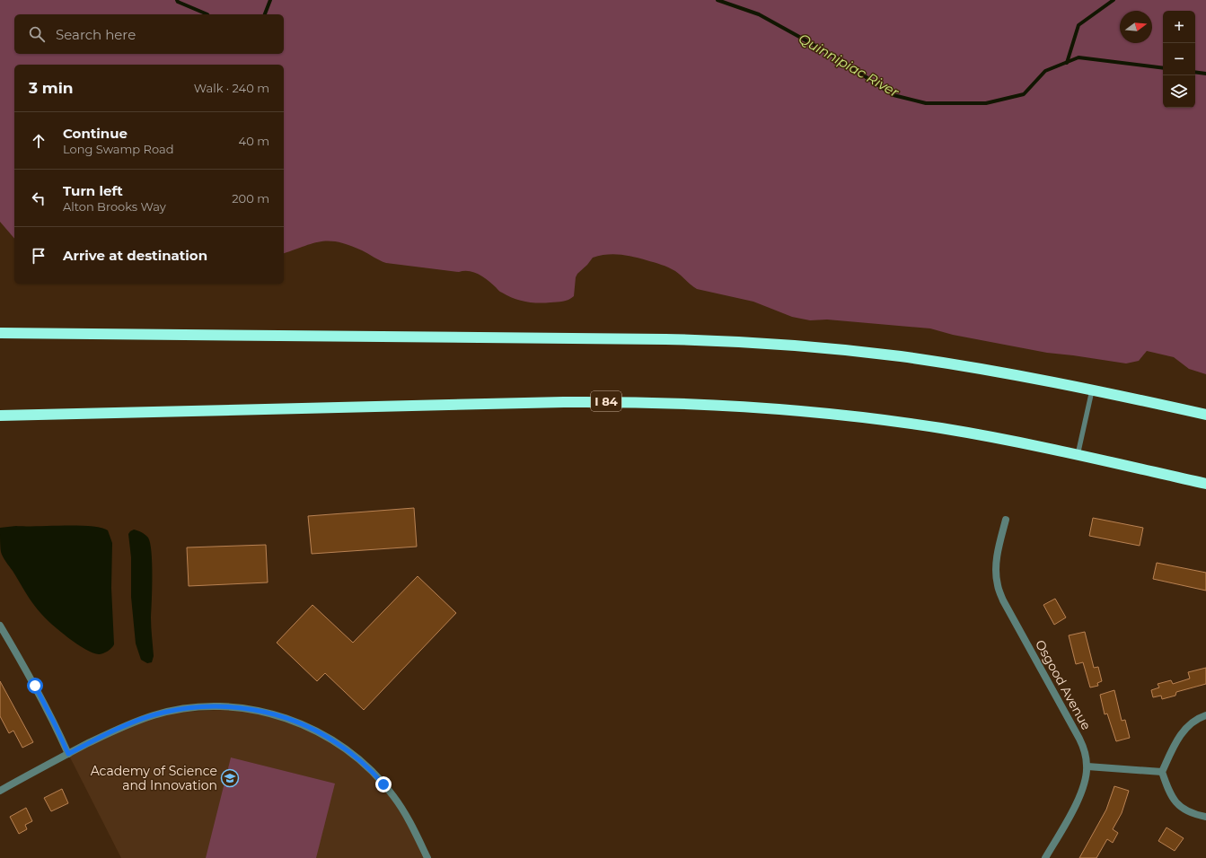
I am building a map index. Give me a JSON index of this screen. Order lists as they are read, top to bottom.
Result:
{
  "streets": {
    "highway": ["I 84"],
    "street": ["Osgood Avenue"]
  },
  "water": ["Quinnipiac River"],
  "places": {
    "school or university": ["Academy of Science and Innovation"]
  },
  "north": "right",
  "page": {
    "map_buttons": ["+", "−"],
    "search": "Search here",
    "heading": ["3 min", "Walk · 240 m"],
    "list": [
      ["Continue", "Long Swamp Road", "40 m"],
      ["Turn left", "Alton Brooks Way", "200 m"],
      "Arrive at destination"
    ]
  }
}
